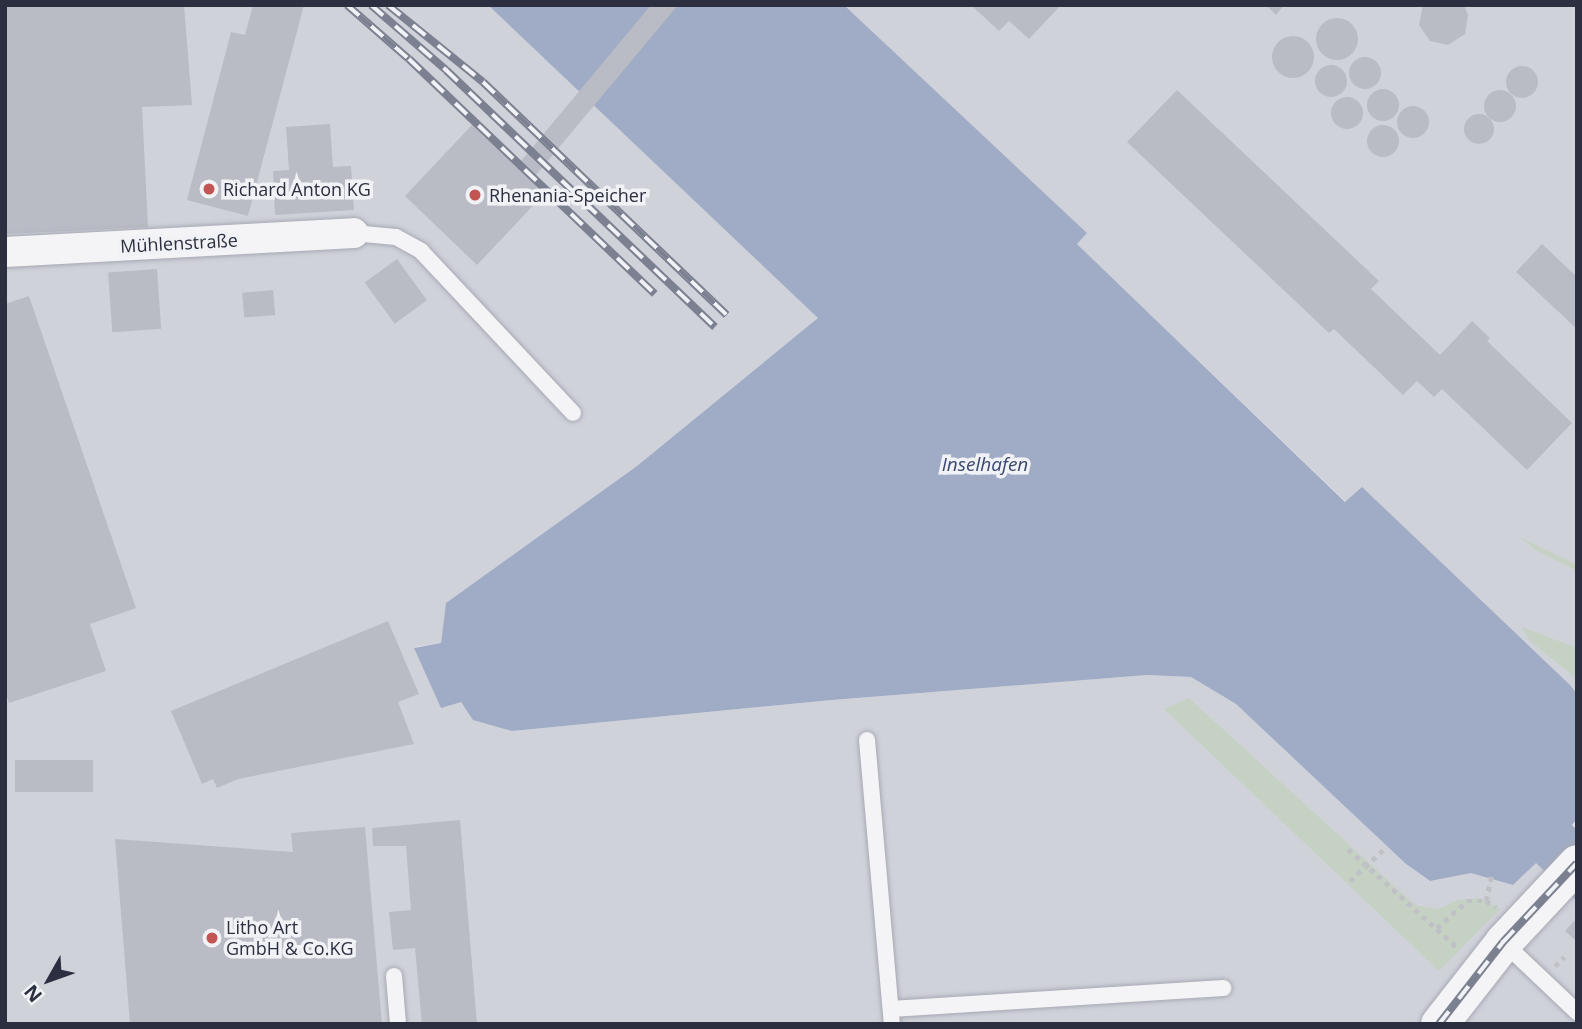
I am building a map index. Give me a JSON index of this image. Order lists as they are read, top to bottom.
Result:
{
  "streets": {
    "street": ["Mühlenstraße"]
  },
  "water": ["Inselhafen"],
  "places": ["Richard Anton KG", "Rhenania-Speicher", "Litho Art GmbH & Co.KG"],
  "north": "bottom left"
}
